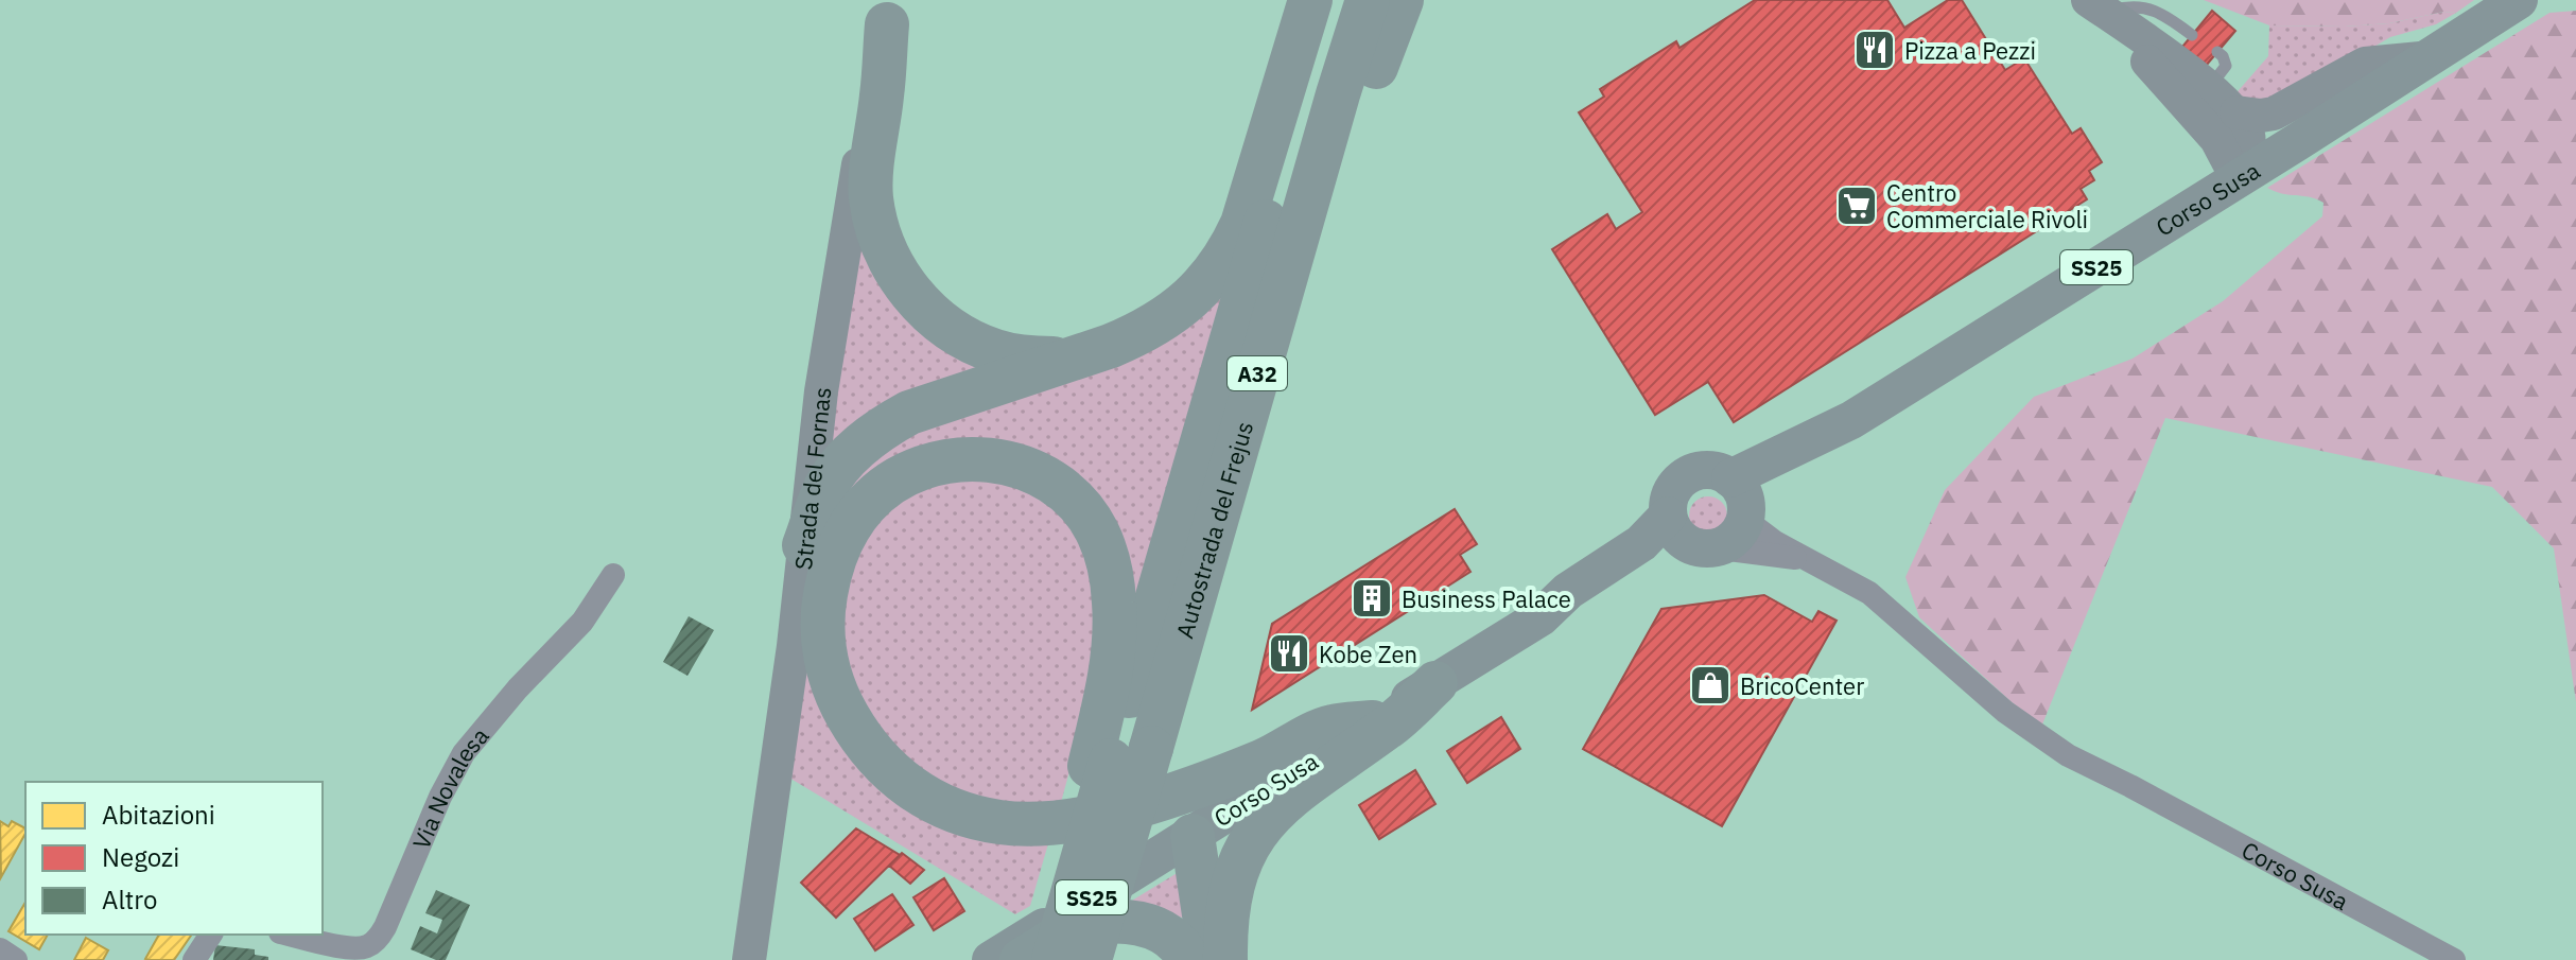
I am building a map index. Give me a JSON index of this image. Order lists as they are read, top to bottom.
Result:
{
  "streets": {
    "highway": ["A32", "Autostrada del Frejus"],
    "main road": ["Corso Susa", "SS25"],
    "street": ["Strada del Fornas", "Via Novalesa"]
  },
  "crossings": [
    ["Corso Susa", "SS25"]
  ],
  "places": {
    "restaurant": ["Pizza a Pezzi", "Kobe Zen"],
    "supermarket": ["Centro Commerciale Rivoli"],
    "building": ["Business Palace"],
    "shop": ["BricoCenter"]
  },
  "legend": ["Abitazioni", "Negozi", "Altro"]
}
